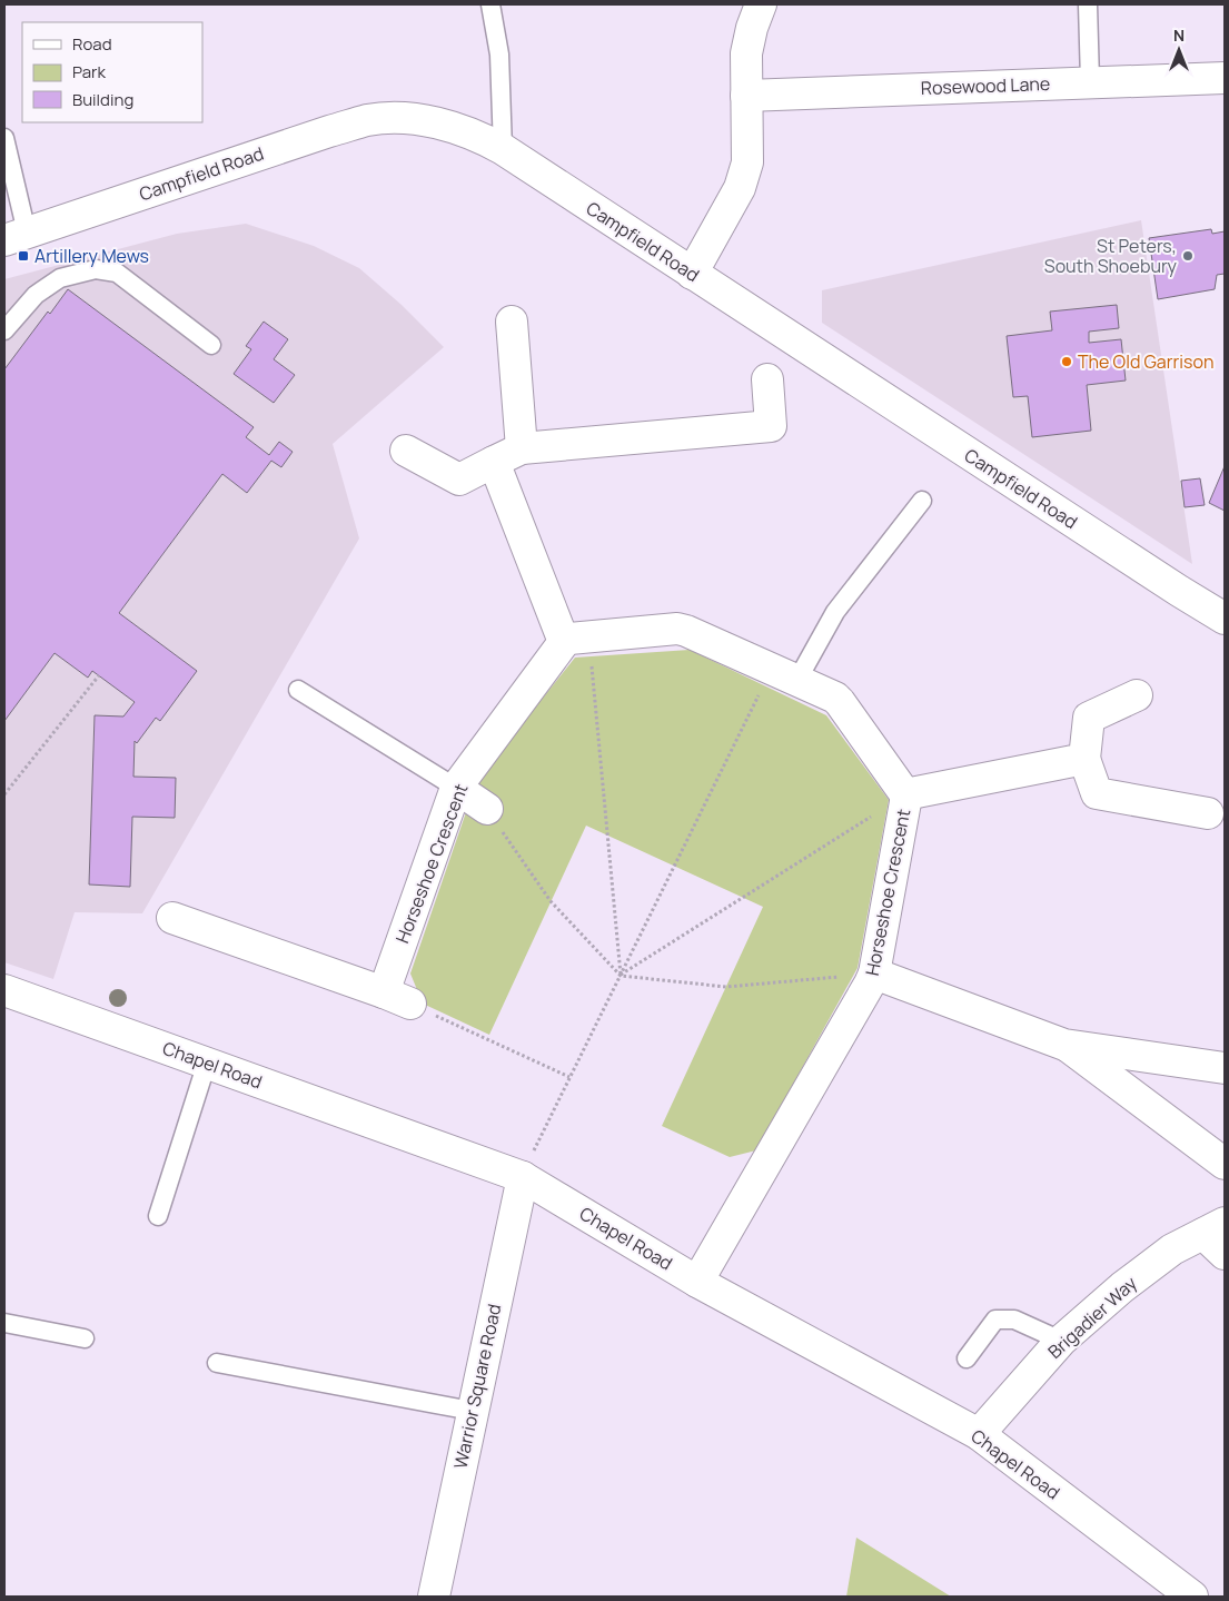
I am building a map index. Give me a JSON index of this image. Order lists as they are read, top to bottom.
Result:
{
  "streets": {
    "street": [
      "Rosewood Lane",
      "Campfield Road",
      "Horseshoe Crescent",
      "Chapel Road",
      "Brigadier Way",
      "Warrior Square Road"
    ]
  },
  "crossings": [
    ["Horseshoe Crescent", "Chapel Road"],
    ["Chapel Road", "Brigadier Way"],
    ["Chapel Road", "Warrior Square Road"]
  ],
  "places": {
    "transit": ["Artillery Mews"],
    "other": ["St Peters, South Shoebury", "The Old Garrison"]
  },
  "legend": ["Road", "Park", "Building"],
  "north": "top"
}
